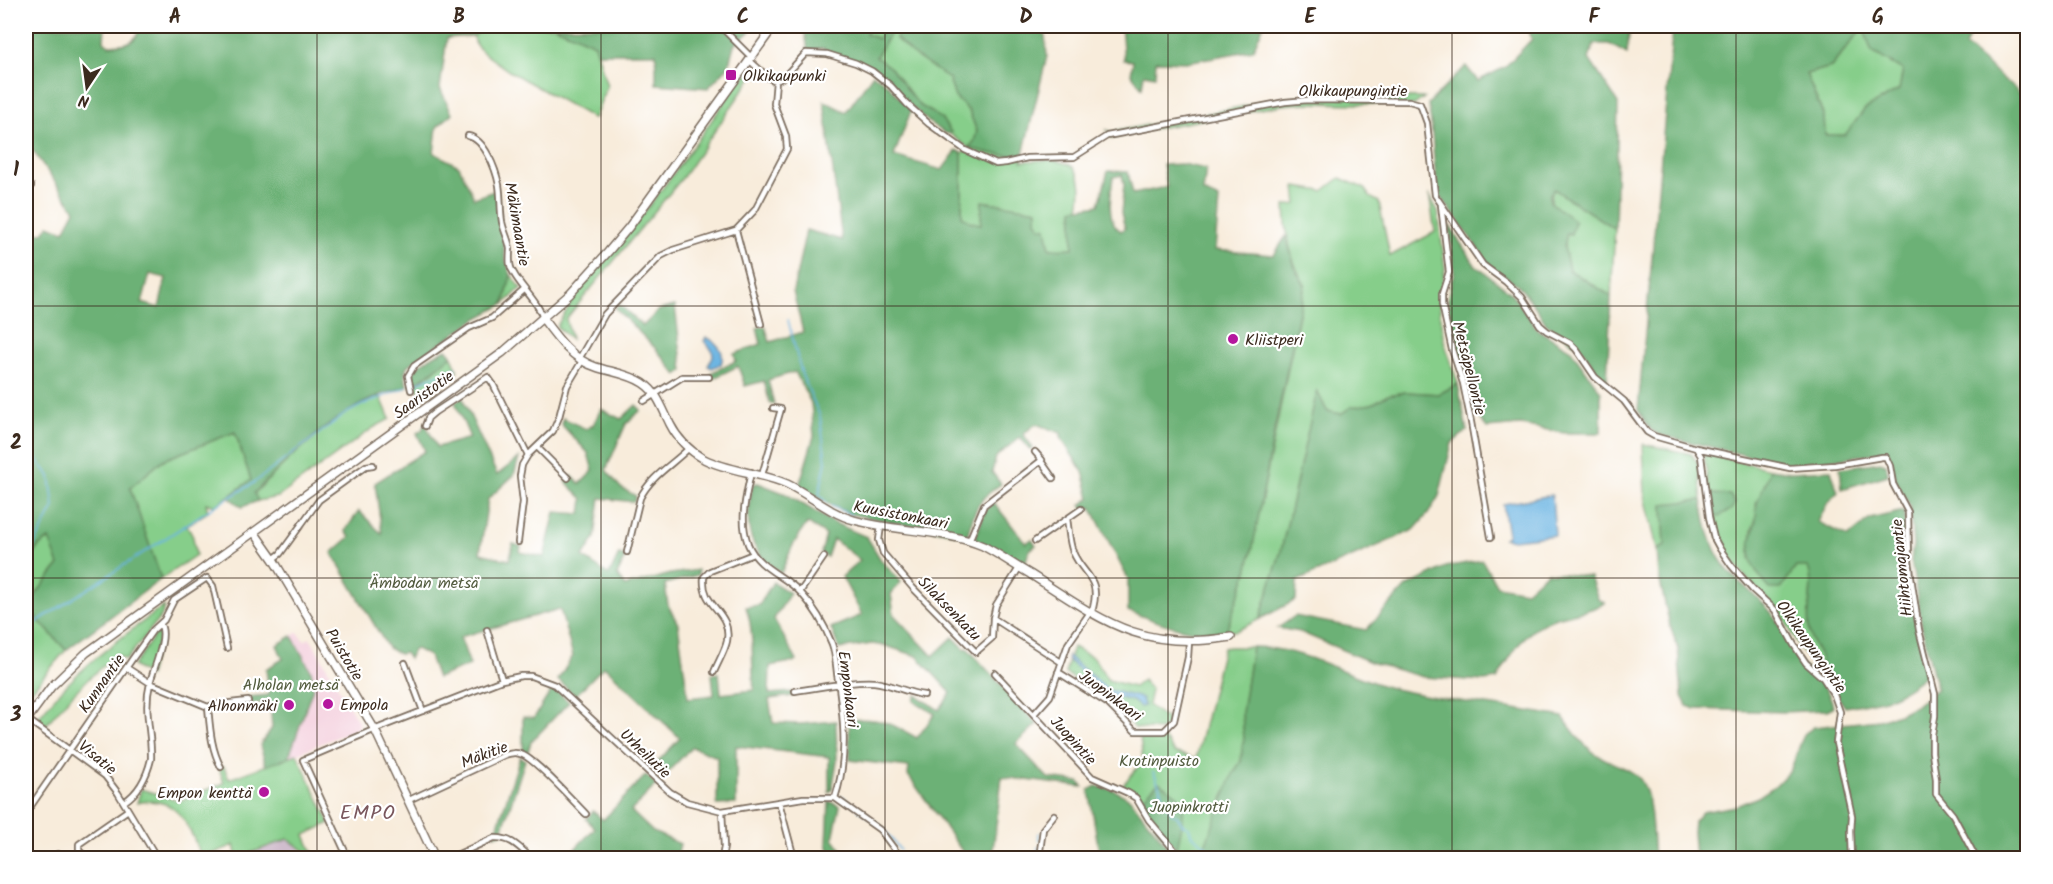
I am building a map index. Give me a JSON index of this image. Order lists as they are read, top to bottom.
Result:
{
  "streets": {
    "street": [
      "Olkikaupungintie",
      "Mäkimaantie",
      "Metsäpellontie",
      "Saaristotie",
      "Kuusistonkaari",
      "Hiihtomajantie",
      "Silaksenkatu",
      "Puistotie",
      "Kunnantie",
      "Emponkaari",
      "Juopinkaari",
      "Juopintie",
      "Urheilutie",
      "Mäkitie",
      "Visatie"
    ]
  },
  "crossings": [
    ["Olkikaupungintie", "Metsäpellontie"],
    ["Olkikaupungintie", "Hiihtomajantie"],
    ["Mäkimaantie", "Saaristotie"],
    ["Saaristotie", "Puistotie"],
    ["Saaristotie", "Visatie"],
    ["Kuusistonkaari", "Silaksenkatu"],
    ["Kuusistonkaari", "Emponkaari"],
    ["Kuusistonkaari", "Juopinkaari"],
    ["Kuusistonkaari", "Juopintie"],
    ["Puistotie", "Urheilutie"],
    ["Puistotie", "Mäkitie"],
    ["Kunnantie", "Visatie"],
    ["Emponkaari", "Urheilutie"],
    ["Juopinkaari", "Juopintie"]
  ],
  "districts": ["EMPO"],
  "parks": [
    "Ämbodan metsä",
    "Alholan metsä",
    "Krotinpuisto",
    "Juopinkrotti"
  ],
  "places": {
    "transit": ["Olkikaupunki"],
    "other": [
      "Kliistperi",
      "Empola",
      "Alhonmäki",
      "Empon kenttä"
    ]
  },
  "north": "bottom",
  "grid": {
    "columns": [
      "A",
      "B",
      "C",
      "D",
      "E",
      "F",
      "G"
    ],
    "rows": ["1", "2", "3"]
  }
}
